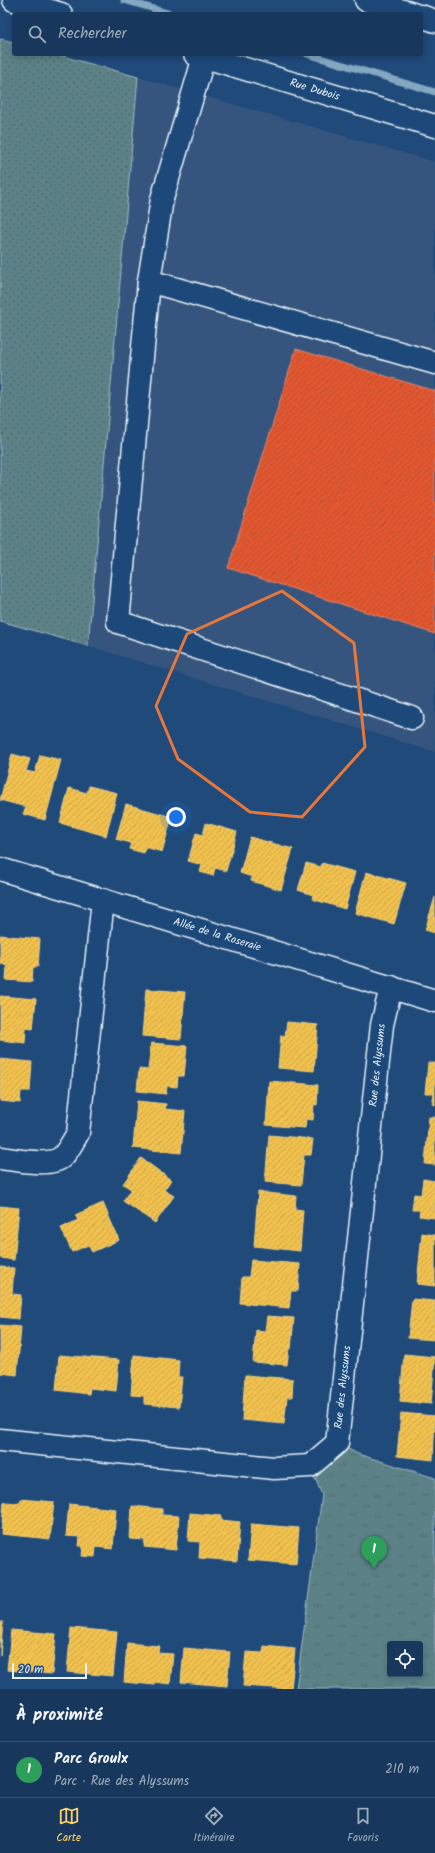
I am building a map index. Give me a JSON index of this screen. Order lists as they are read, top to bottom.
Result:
{
  "streets": {
    "main road": ["Rue Dubois", "Allée de la Roseraie", "Rue des Alyssums"]
  },
  "crossings": [
    ["Allée de la Roseraie", "Rue des Alyssums"]
  ],
  "scale_bar": "20 m",
  "page": {
    "search": "Rechercher",
    "pins": "1",
    "scale": "20 m",
    "heading": "À proximité",
    "list": [
      {
        "mark": "1",
        "name": "Parc Groulx",
        "note": "Parc · Rue des Alyssums",
        "value": "210 m"
      }
    ],
    "nav": ["Carte", "Itinéraire", "Favoris"]
  }
}
